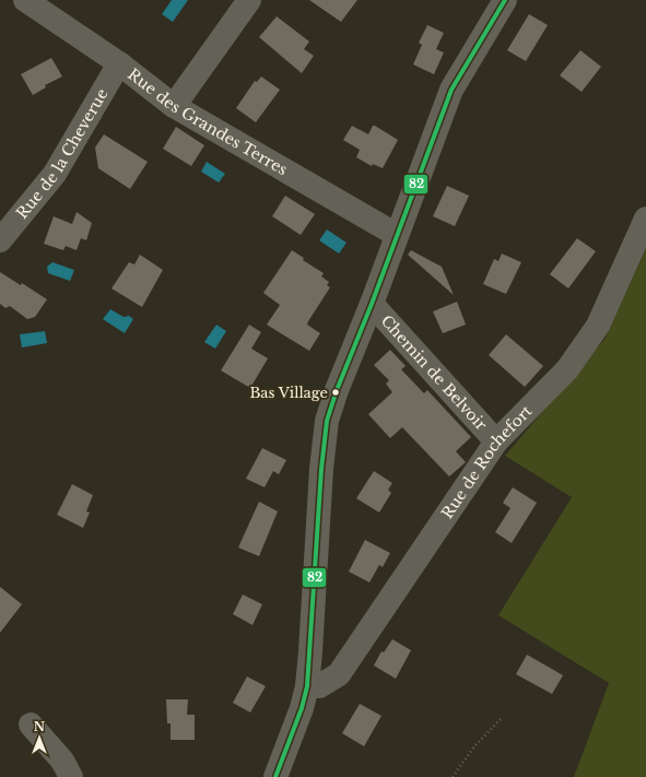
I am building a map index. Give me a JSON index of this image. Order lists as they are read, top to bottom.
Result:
{
  "streets": {
    "street": [
      "Rue des Grandes Terres",
      "Rue de la Cheverue",
      "Chemin de Belvoir",
      "Rue de Rochefort"
    ]
  },
  "crossings": [
    ["Rue des Grandes Terres", "Rue de la Cheverue"],
    ["Chemin de Belvoir", "Rue de Rochefort"]
  ],
  "places": ["Bas Village"],
  "lines": ["transit line 82"],
  "north": "top"
}
